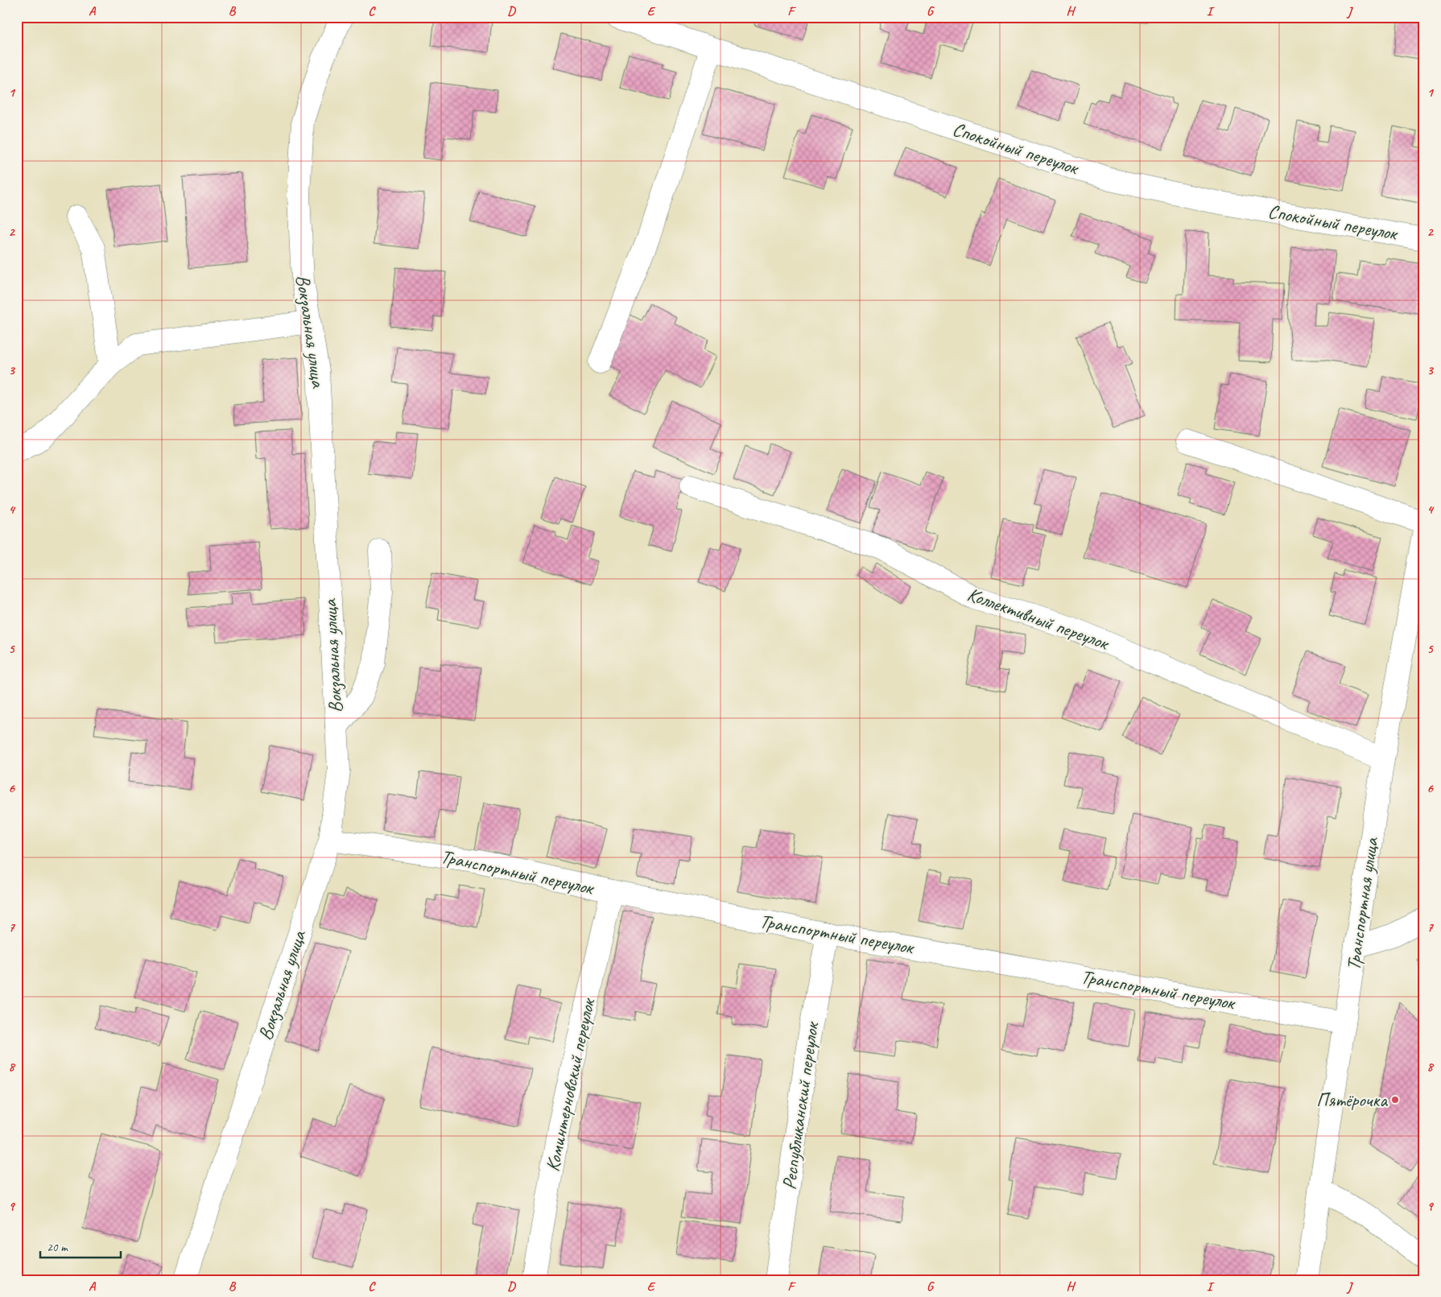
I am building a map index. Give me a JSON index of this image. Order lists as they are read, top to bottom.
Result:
{
  "streets": {
    "street": [
      "Спокойный переулок",
      "Вокзальная улица",
      "Коллективный переулок",
      "Транспортный переулок",
      "Транспортная улица",
      "Коминтерновский переулок",
      "Республиканский переулок"
    ]
  },
  "crossings": [
    ["Вокзальная улица", "Транспортный переулок"],
    ["Коллективный переулок", "Транспортная улица"],
    ["Транспортный переулок", "Транспортная улица"],
    ["Транспортный переулок", "Коминтерновский переулок"],
    ["Транспортный переулок", "Республиканский переулок"]
  ],
  "places": ["Пятёрочка"],
  "scale_bar": "20 m",
  "grid": {
    "columns": [
      "A",
      "B",
      "C",
      "D",
      "E",
      "F",
      "G",
      "H",
      "I",
      "J"
    ],
    "rows": [
      "1",
      "2",
      "3",
      "4",
      "5",
      "6",
      "7",
      "8",
      "9"
    ]
  }
}
